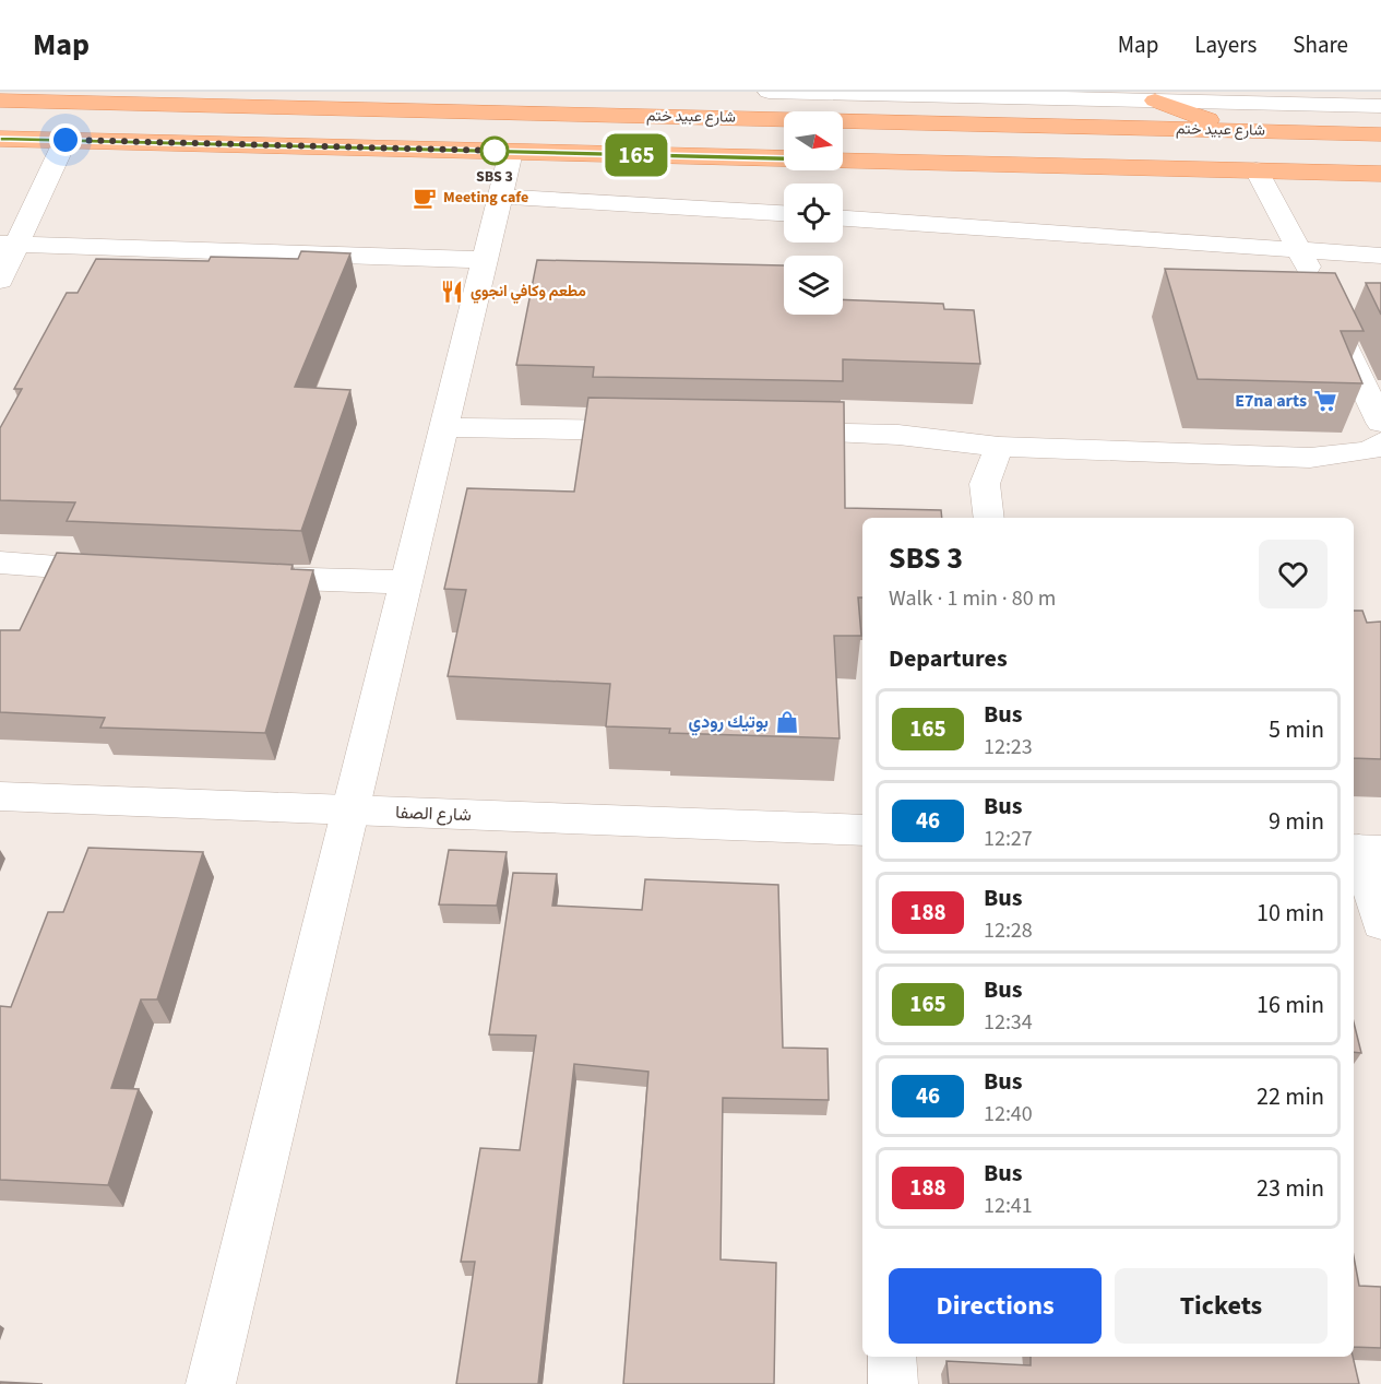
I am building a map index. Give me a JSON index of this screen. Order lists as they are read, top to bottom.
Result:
{
  "streets": {
    "main road": ["شارع عبيد ختم"],
    "street": ["شارع الصفا"]
  },
  "places": {
    "other": ["SBS 3"],
    "cafe": ["Meeting cafe"],
    "restaurant": ["مطعم وكافي انجوي"],
    "supermarket": ["E7na arts"],
    "shop": ["بوتيك رودي"]
  },
  "lines": ["bus line 165"],
  "north": "right",
  "page": {
    "header": "Map",
    "nav": ["Map", "Layers", "Share"],
    "on_map": "165",
    "heading": [
      ["SBS 3", "Walk · 1 min · 80 m"],
      "Departures"
    ],
    "list": [
      {
        "mark": "165",
        "name": "Bus",
        "note": "12:23",
        "value": "5 min"
      },
      {
        "mark": "46",
        "name": "Bus",
        "note": "12:27",
        "value": "9 min"
      },
      {
        "mark": "188",
        "name": "Bus",
        "note": "12:28",
        "value": "10 min"
      },
      {
        "mark": "165",
        "name": "Bus",
        "note": "12:34",
        "value": "16 min"
      },
      {
        "mark": "46",
        "name": "Bus",
        "note": "12:40",
        "value": "22 min"
      },
      {
        "mark": "188",
        "name": "Bus",
        "note": "12:41",
        "value": "23 min"
      }
    ],
    "buttons": ["Directions", "Tickets"]
  }
}
